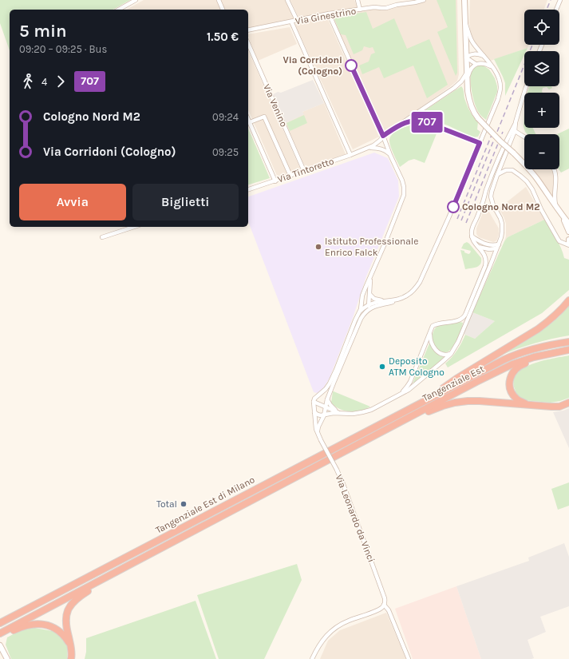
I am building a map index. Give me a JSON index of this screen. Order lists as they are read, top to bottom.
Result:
{
  "streets": {
    "highway": ["Tangenziale Est", "Tangenziale Est di Milano"],
    "street": [
      "Via Ginestrino",
      "Via Venino",
      "Via Tintoretto",
      "Via Leonardo da Vinci"
    ]
  },
  "crossings": [
    ["Via Venino", "Via Tintoretto"],
    ["Tangenziale Est", "Tangenziale Est di Milano"]
  ],
  "places": [
    "Via Corridoni (Cologno)",
    "Cologno Nord M2",
    "Istituto Professionale Enrico Falck",
    "Deposito ATM Cologno",
    "Total"
  ],
  "lines": ["bus line 707"],
  "page": {
    "on_map": "707",
    "map_buttons": ["+", "−"],
    "heading": ["5 min", "09:20 – 09:25 · Bus", "1.50 €"],
    "legs": ["4", "707"],
    "list": [
      {
        "name": "Cologno Nord M2",
        "value": "09:24"
      },
      {
        "name": "Via Corridoni (Cologno)",
        "value": "09:25"
      }
    ],
    "buttons": ["Avvia", "Biglietti"]
  }
}
